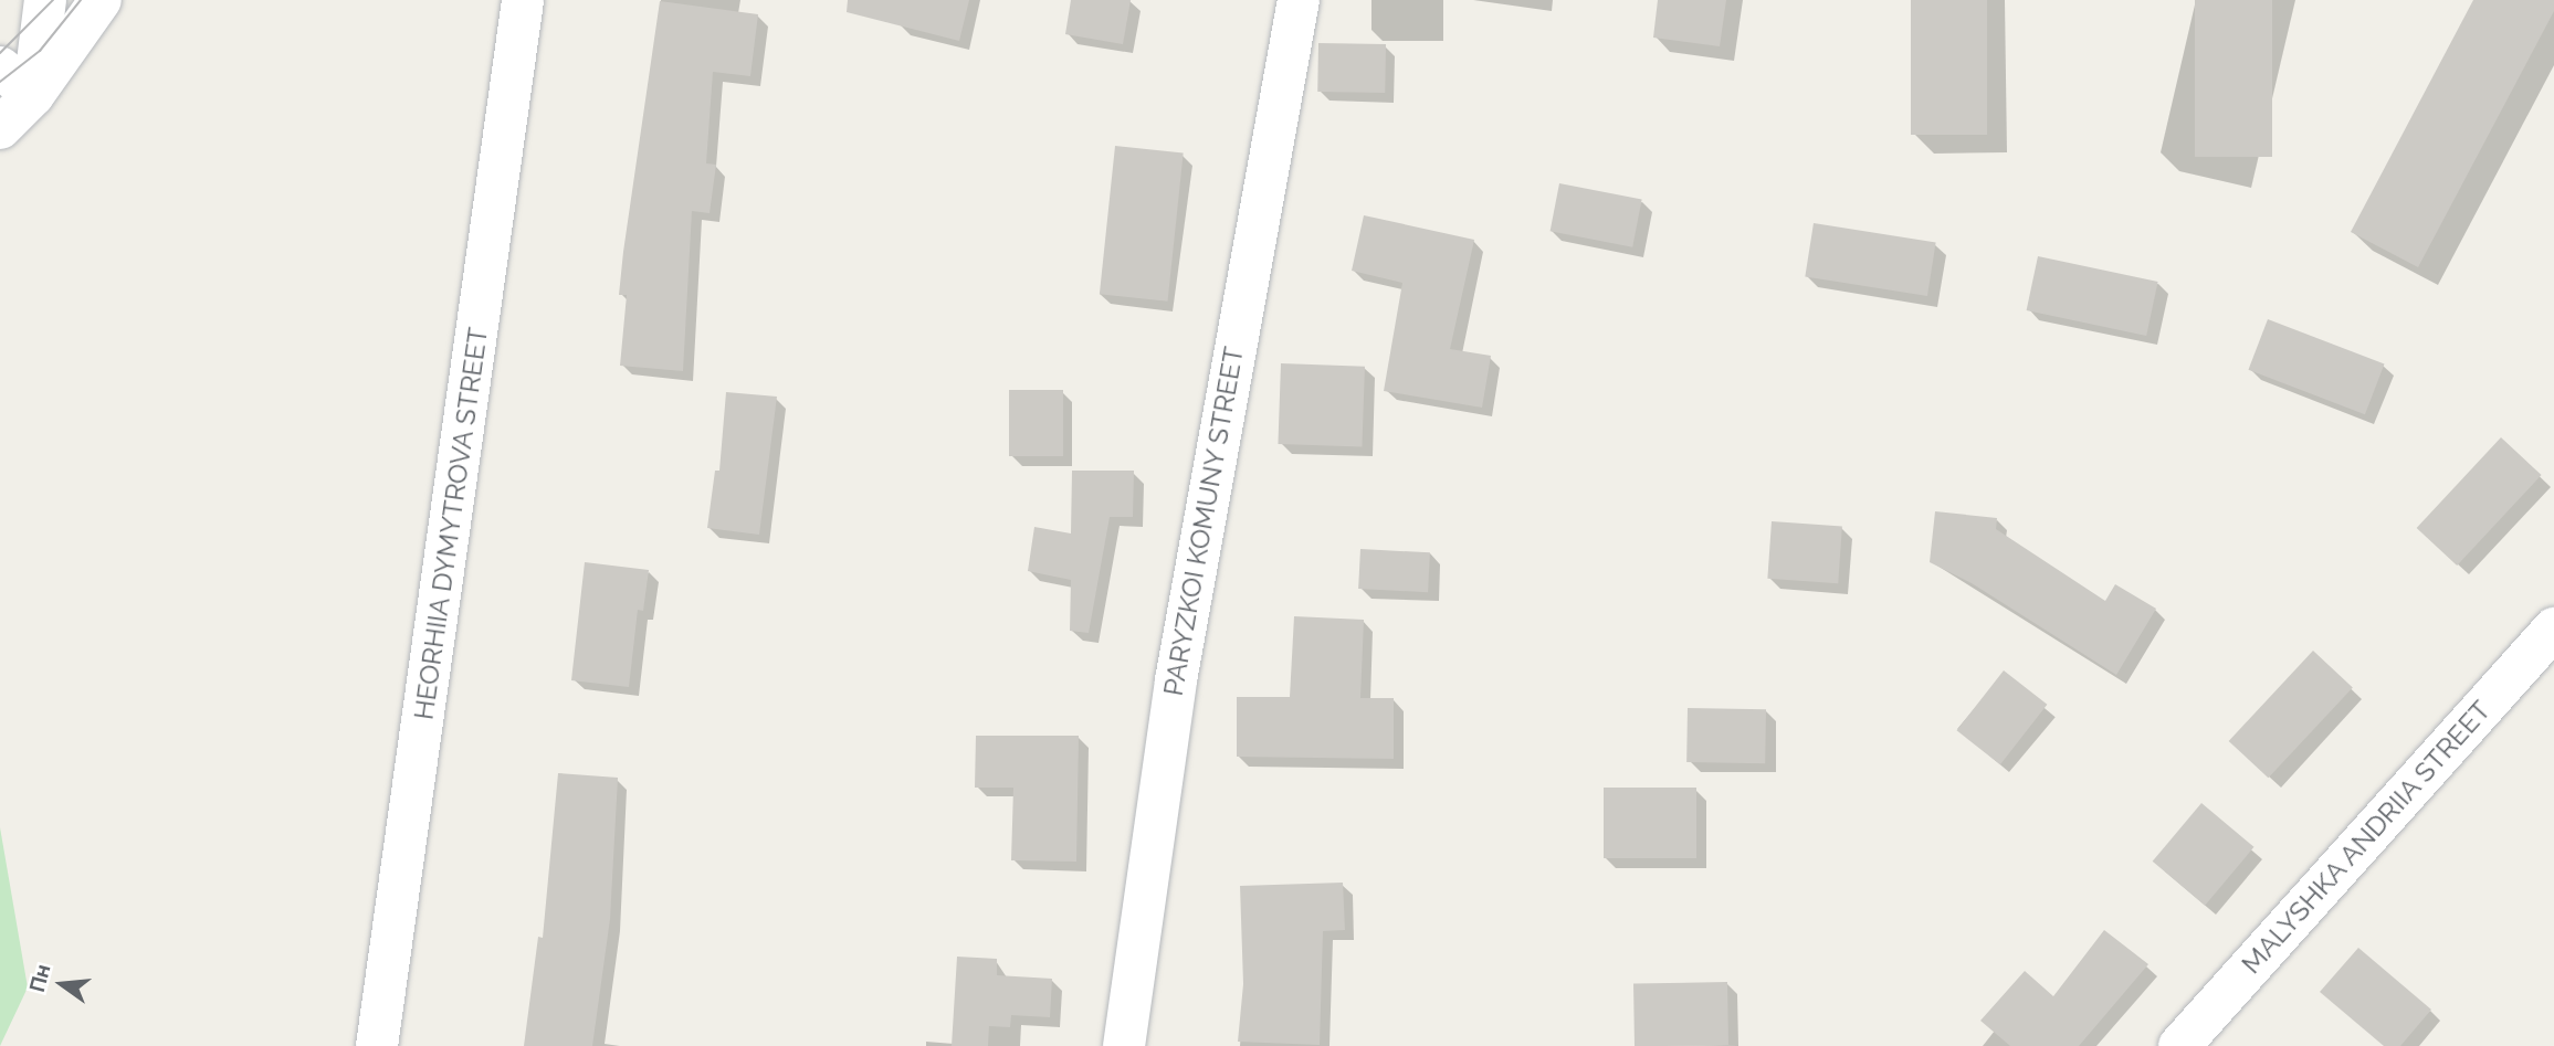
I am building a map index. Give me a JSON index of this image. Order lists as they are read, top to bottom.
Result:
{
  "streets": {
    "street": ["PARYZKOI KOMUNY STREET", "HEORHIIA DYMYTROVA STREET", "MALYSHKA ANDRIIA STREET"]
  },
  "north": "left"
}
